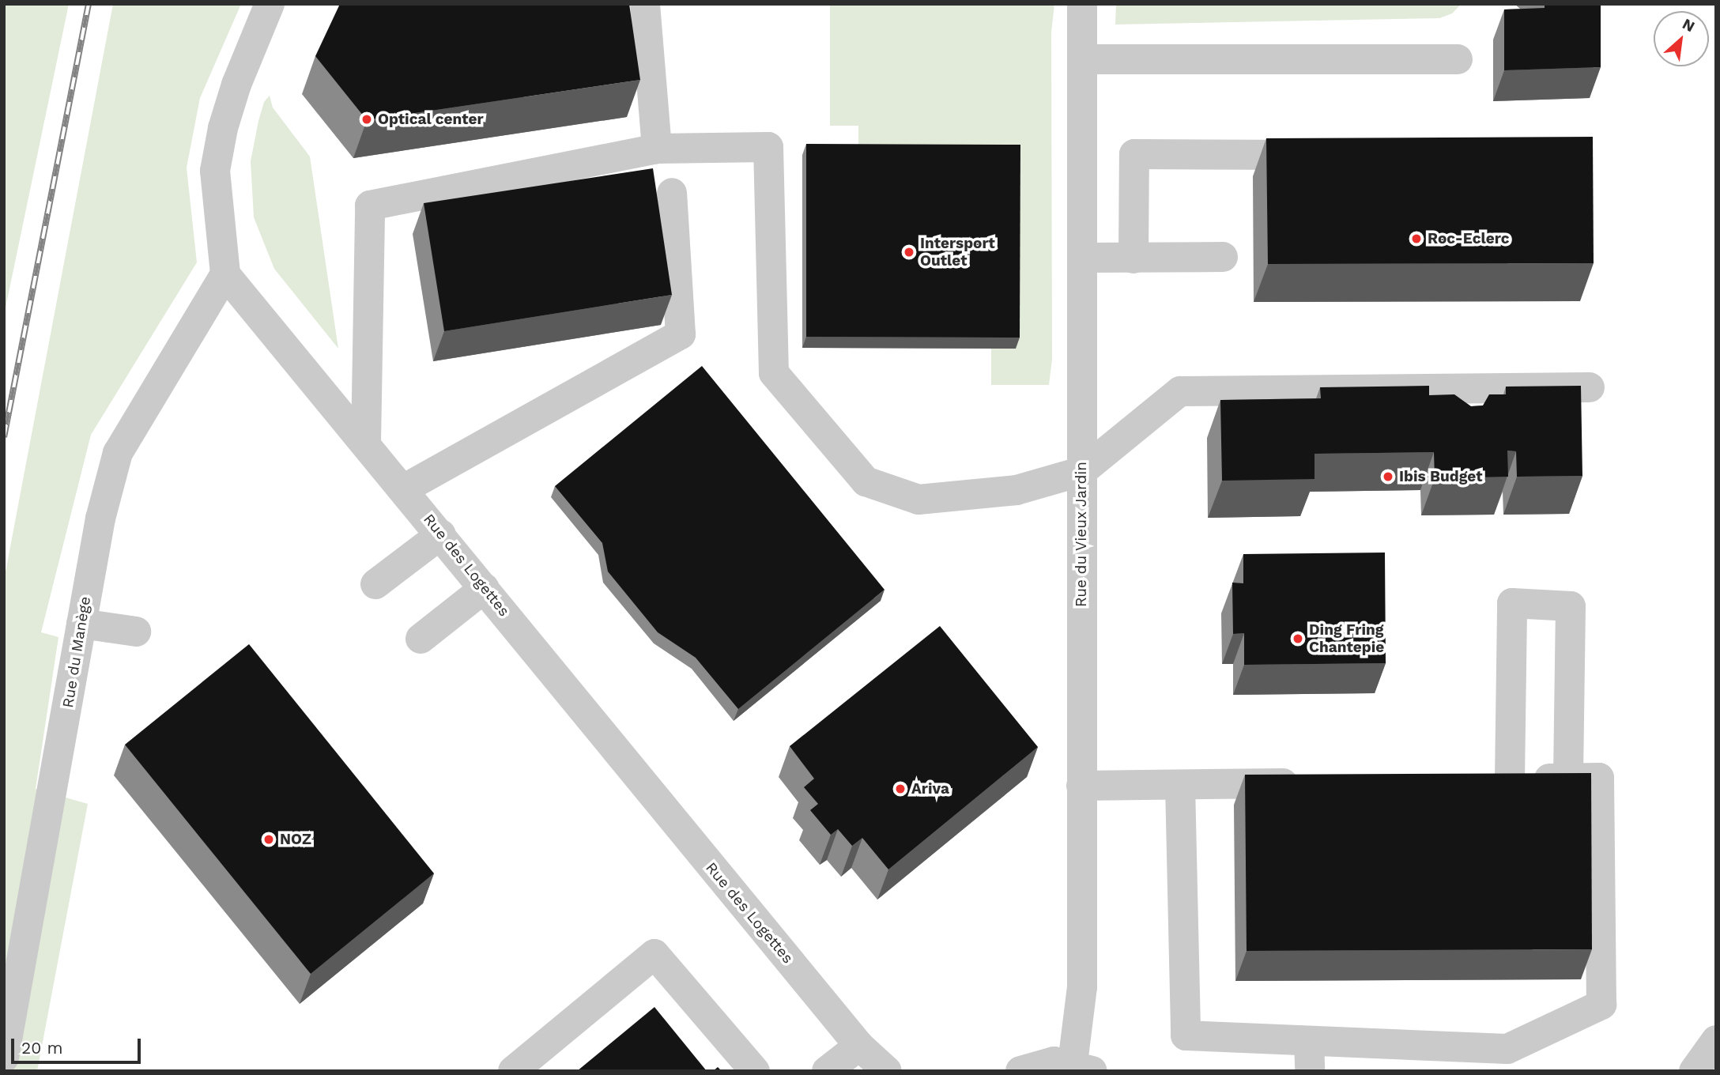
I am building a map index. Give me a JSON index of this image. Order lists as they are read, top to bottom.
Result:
{
  "streets": {
    "street": ["Rue du Vieux Jardin", "Rue des Logettes", "Rue du Manège"]
  },
  "crossings": [
    ["Rue des Logettes", "Rue du Manège"]
  ],
  "places": [
    "Optical center",
    "Roc-Eclerc",
    "Intersport Outlet",
    "Ibis Budget",
    "Ding Fring Chantepie",
    "Ariva",
    "NOZ"
  ],
  "scale_bar": "20 m",
  "north": "top right"
}
